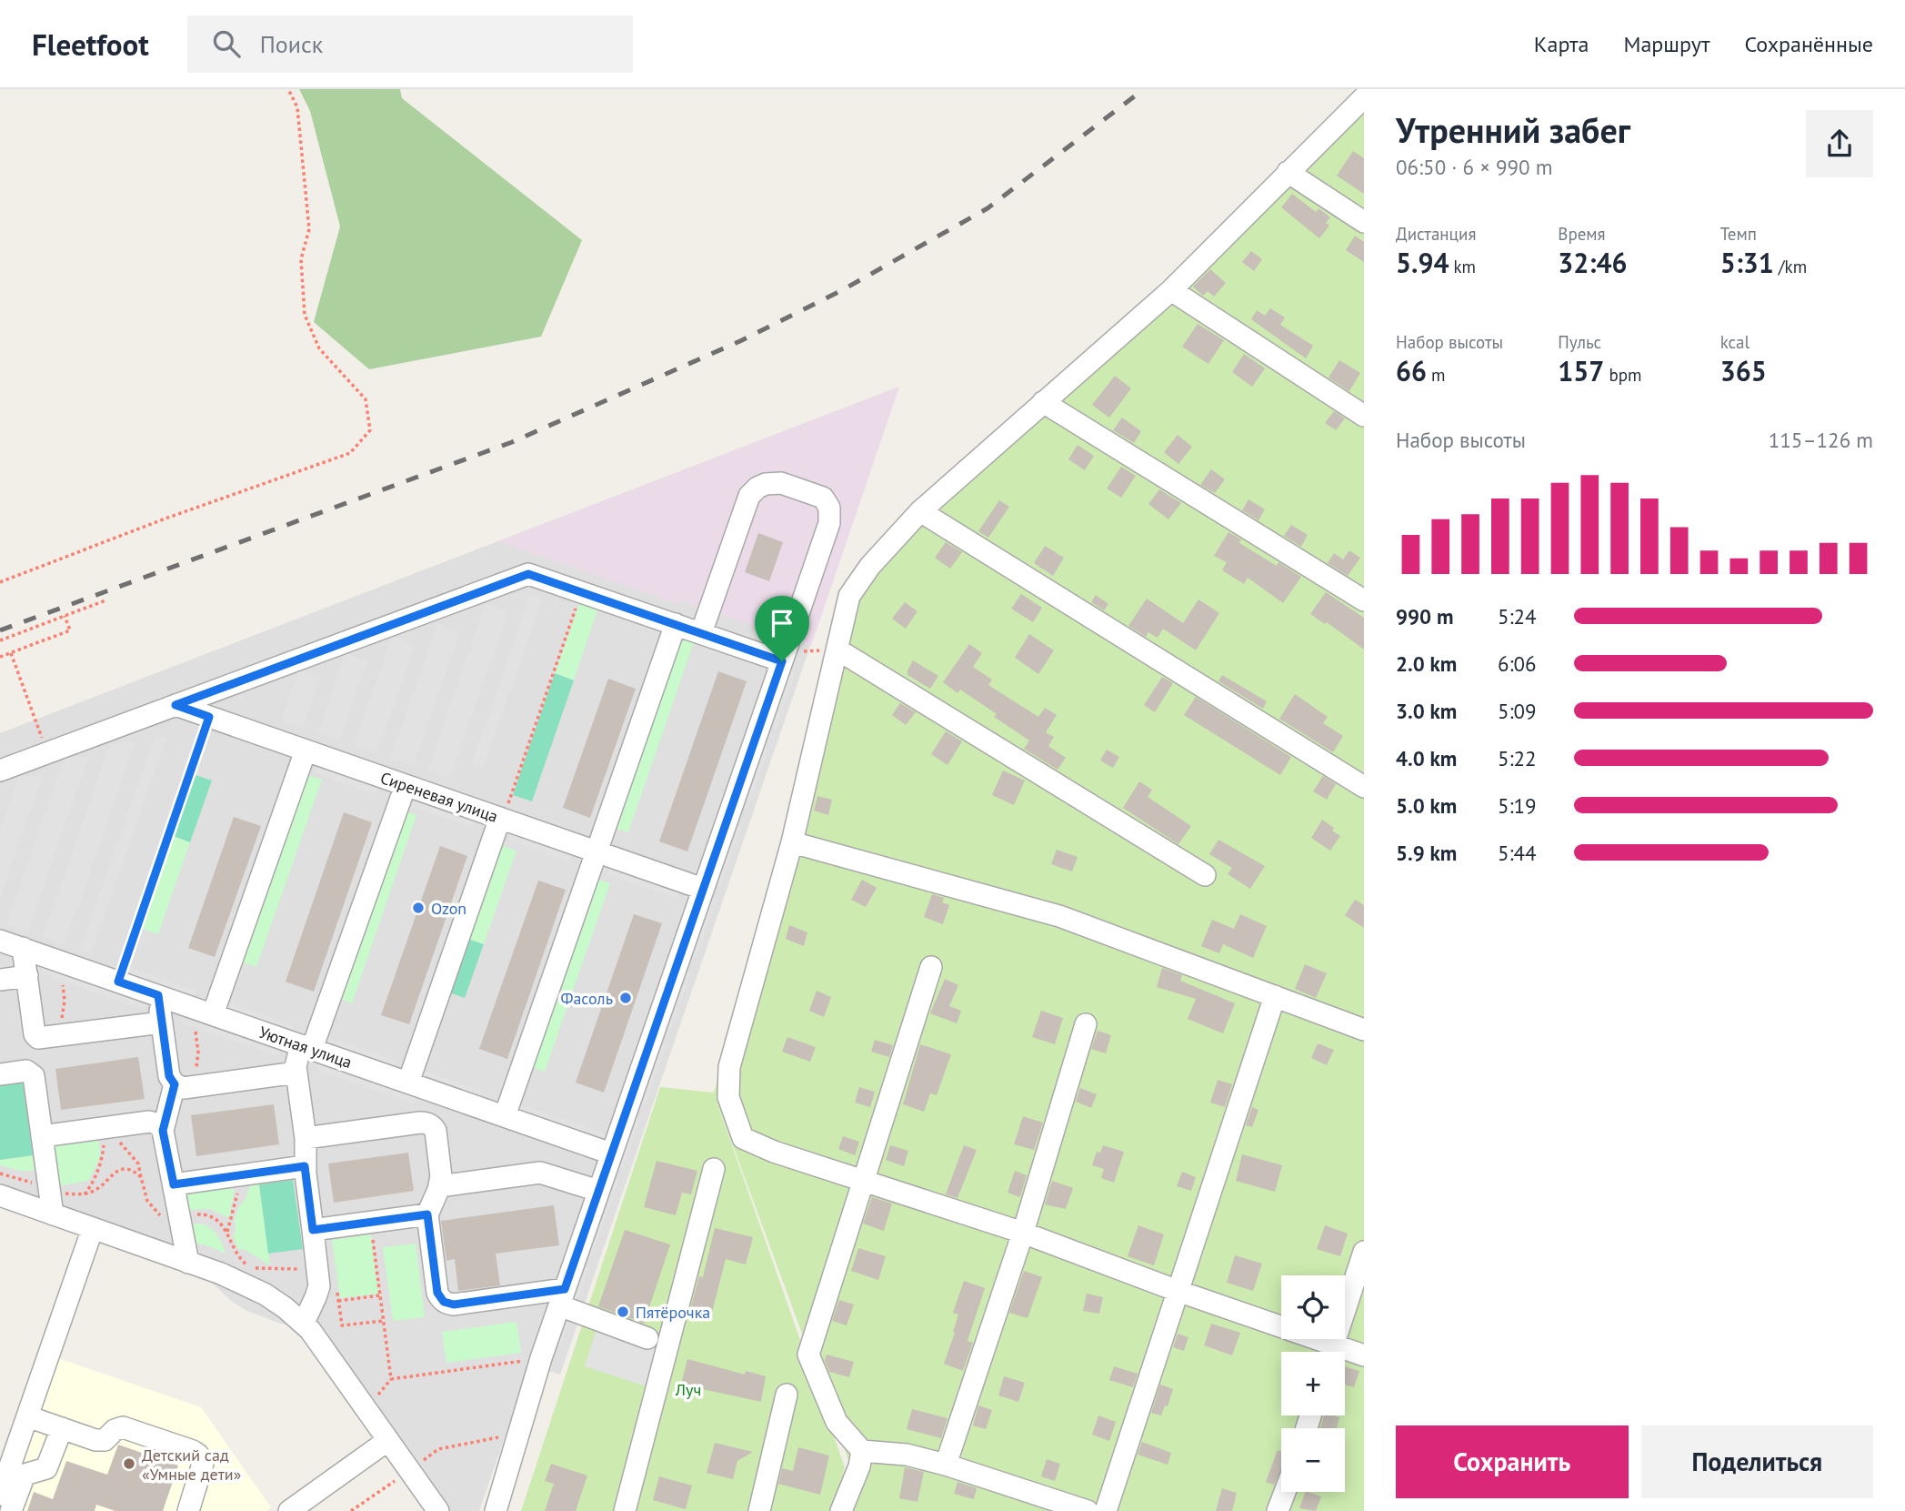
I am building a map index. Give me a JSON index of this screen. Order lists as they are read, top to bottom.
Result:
{
  "streets": {
    "street": ["Сиреневая улица", "Уютная улица"]
  },
  "parks": ["Луч"],
  "places": [
    "Ozon",
    "Фасоль",
    "Пятёрочка",
    "Детский сад «Умные дети»"
  ],
  "page": {
    "header": "Fleetfoot",
    "search": "Поиск",
    "nav": ["Карта", "Маршрут", "Сохранённые"],
    "heading": ["Утренний забег", "06:50 · 6 × 990 m"],
    "stats": [
      ["Дистанция", "5.94 km"],
      ["Время", "32:46"],
      ["Темп", "5:31 /km"],
      ["Набор высоты", "66 m"],
      ["Пульс", "157 bpm"],
      ["kcal", "365"]
    ],
    "chart": ["Набор высоты", "115–126 m"],
    "list": [
      {
        "name": "990 m",
        "note": "5:24"
      },
      {
        "name": "2.0 km",
        "note": "6:06"
      },
      {
        "name": "3.0 km",
        "note": "5:09"
      },
      {
        "name": "4.0 km",
        "note": "5:22"
      },
      {
        "name": "5.0 km",
        "note": "5:19"
      },
      {
        "name": "5.9 km",
        "note": "5:44"
      }
    ],
    "map_buttons": ["+", "−"],
    "buttons": ["Сохранить", "Поделиться"]
  }
}
